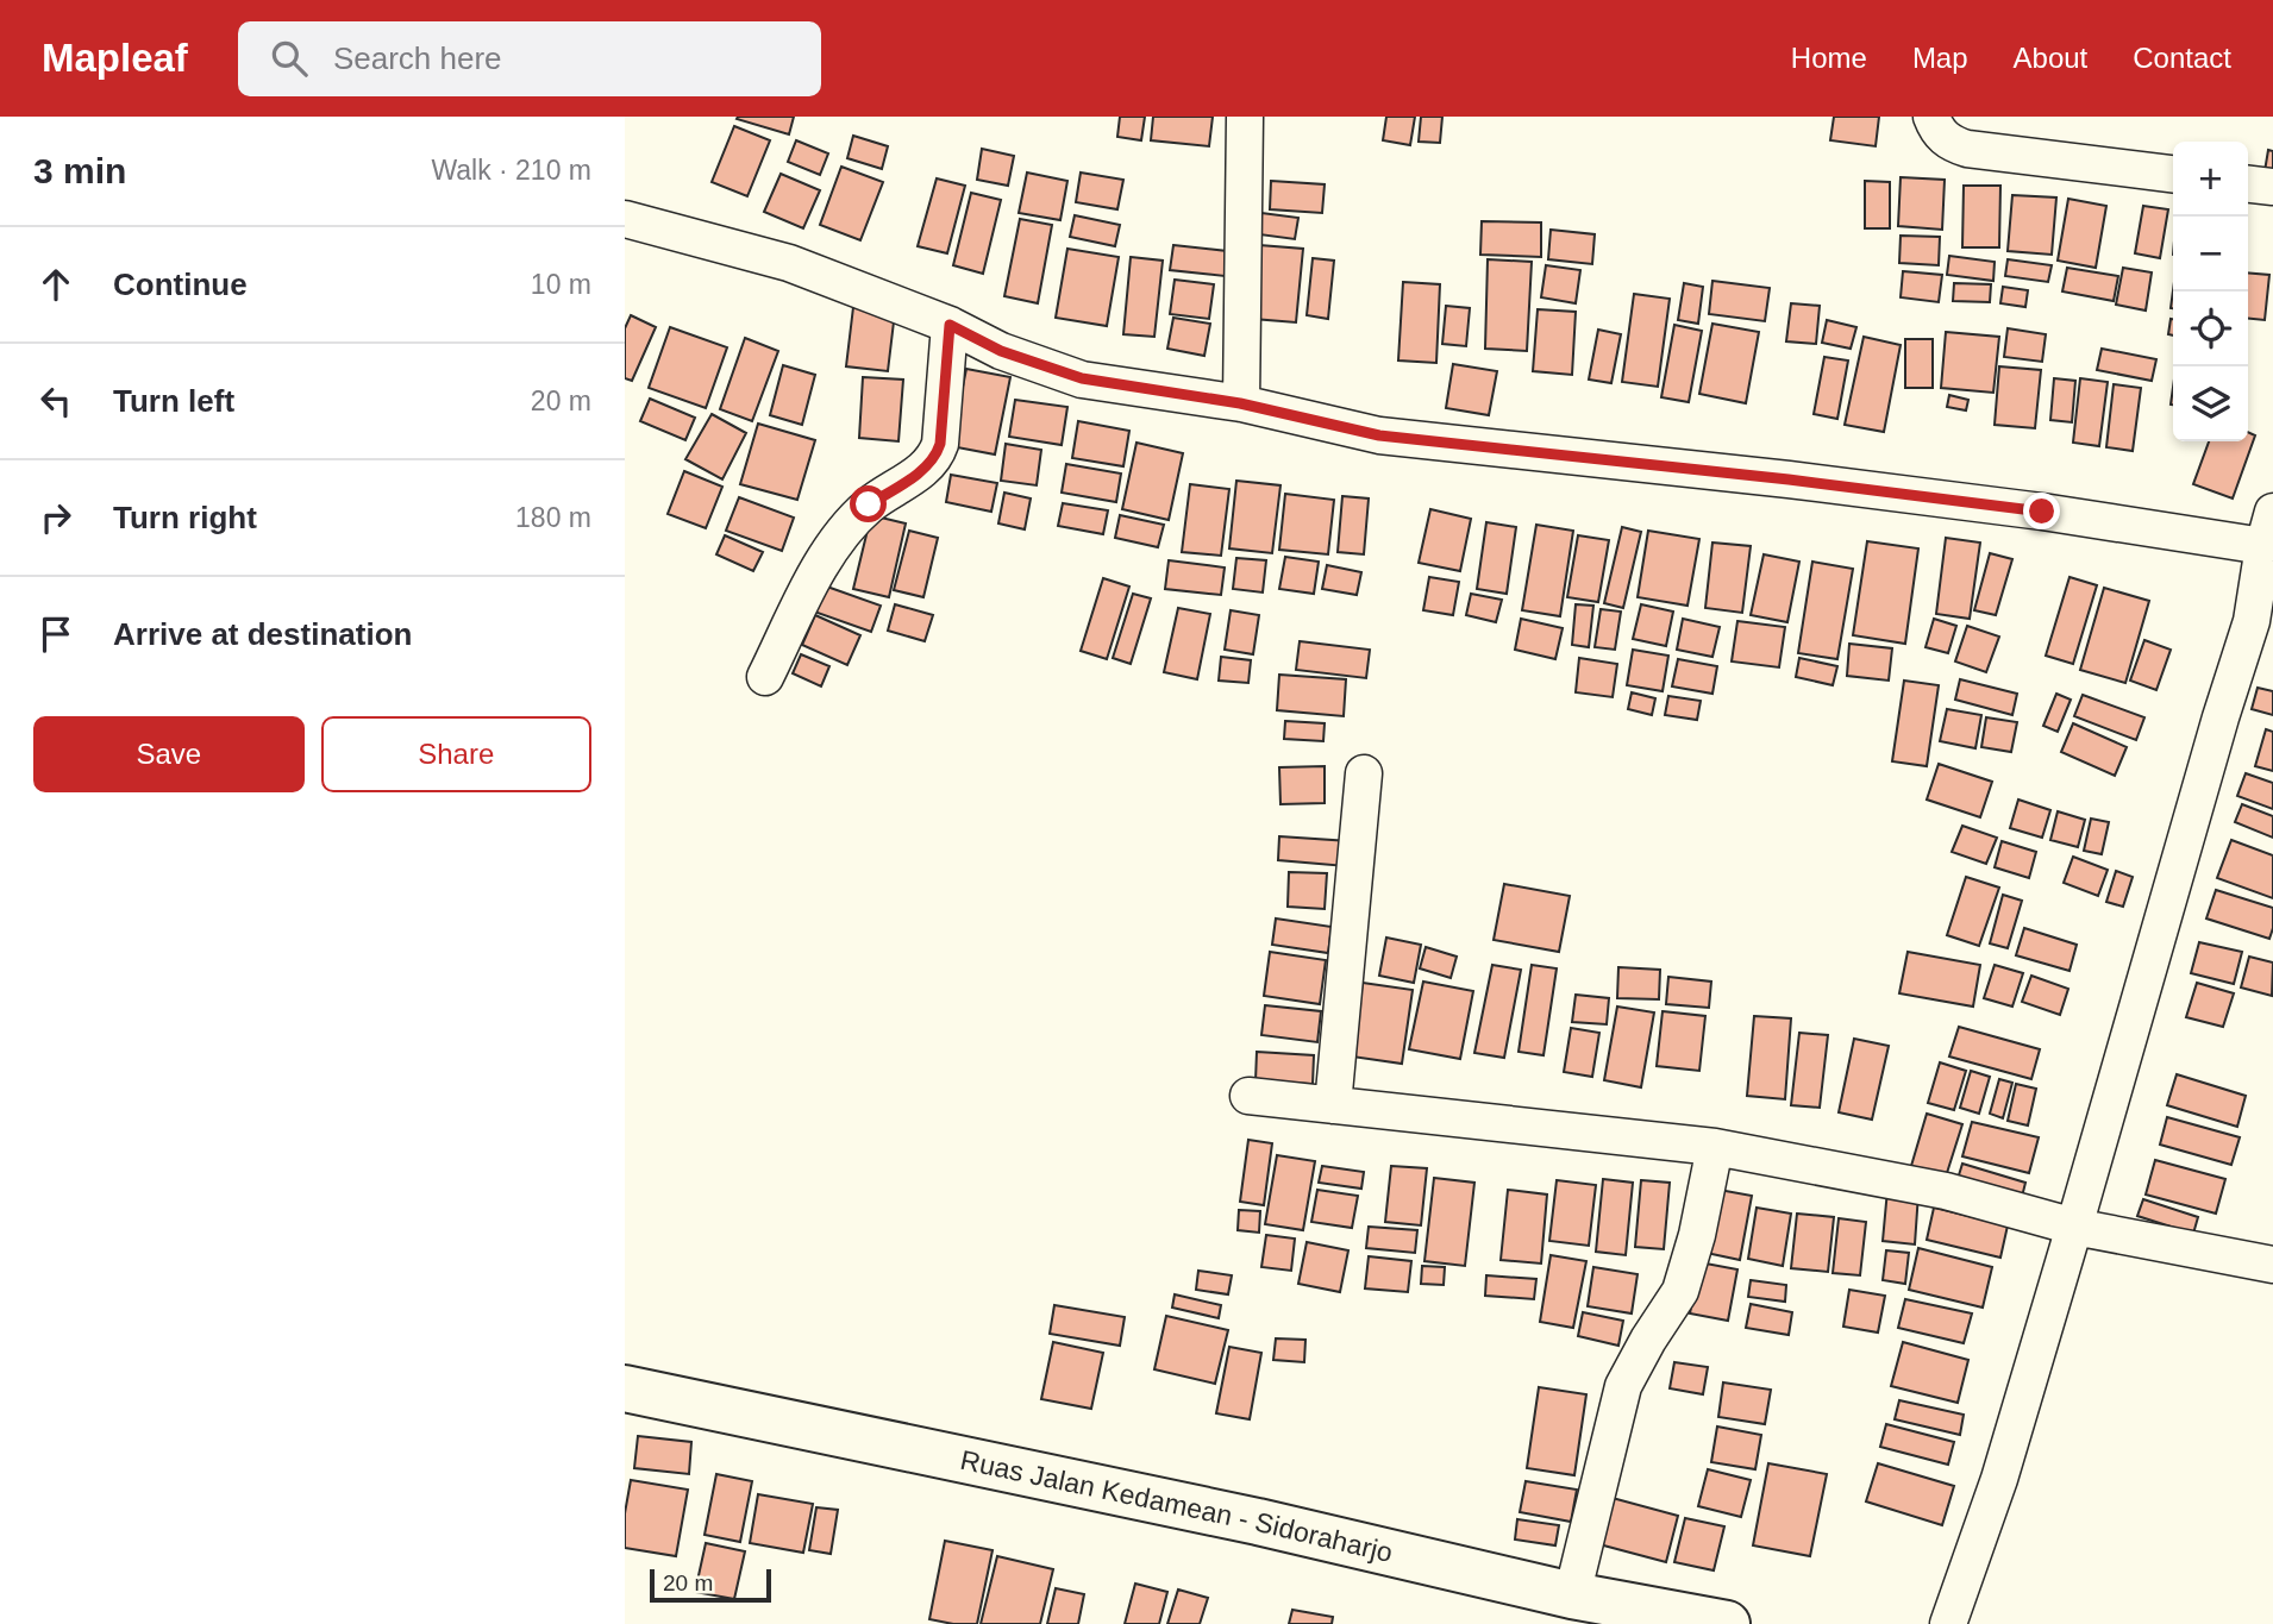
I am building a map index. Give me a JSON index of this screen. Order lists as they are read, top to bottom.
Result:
{
  "streets": {
    "main road": ["Ruas Jalan Kedamean - Sidoraharjo"]
  },
  "scale_bar": "20 m",
  "page": {
    "header": "Mapleaf",
    "search": "Search here",
    "nav": [
      "Home",
      "Map",
      "About",
      "Contact"
    ],
    "heading": ["3 min", "Walk · 210 m"],
    "map_buttons": ["+", "−"],
    "list": [
      ["Continue", "10 m"],
      ["Turn left", "20 m"],
      ["Turn right", "180 m"],
      "Arrive at destination"
    ],
    "buttons": ["Save", "Share"],
    "scale": "20 m"
  }
}
